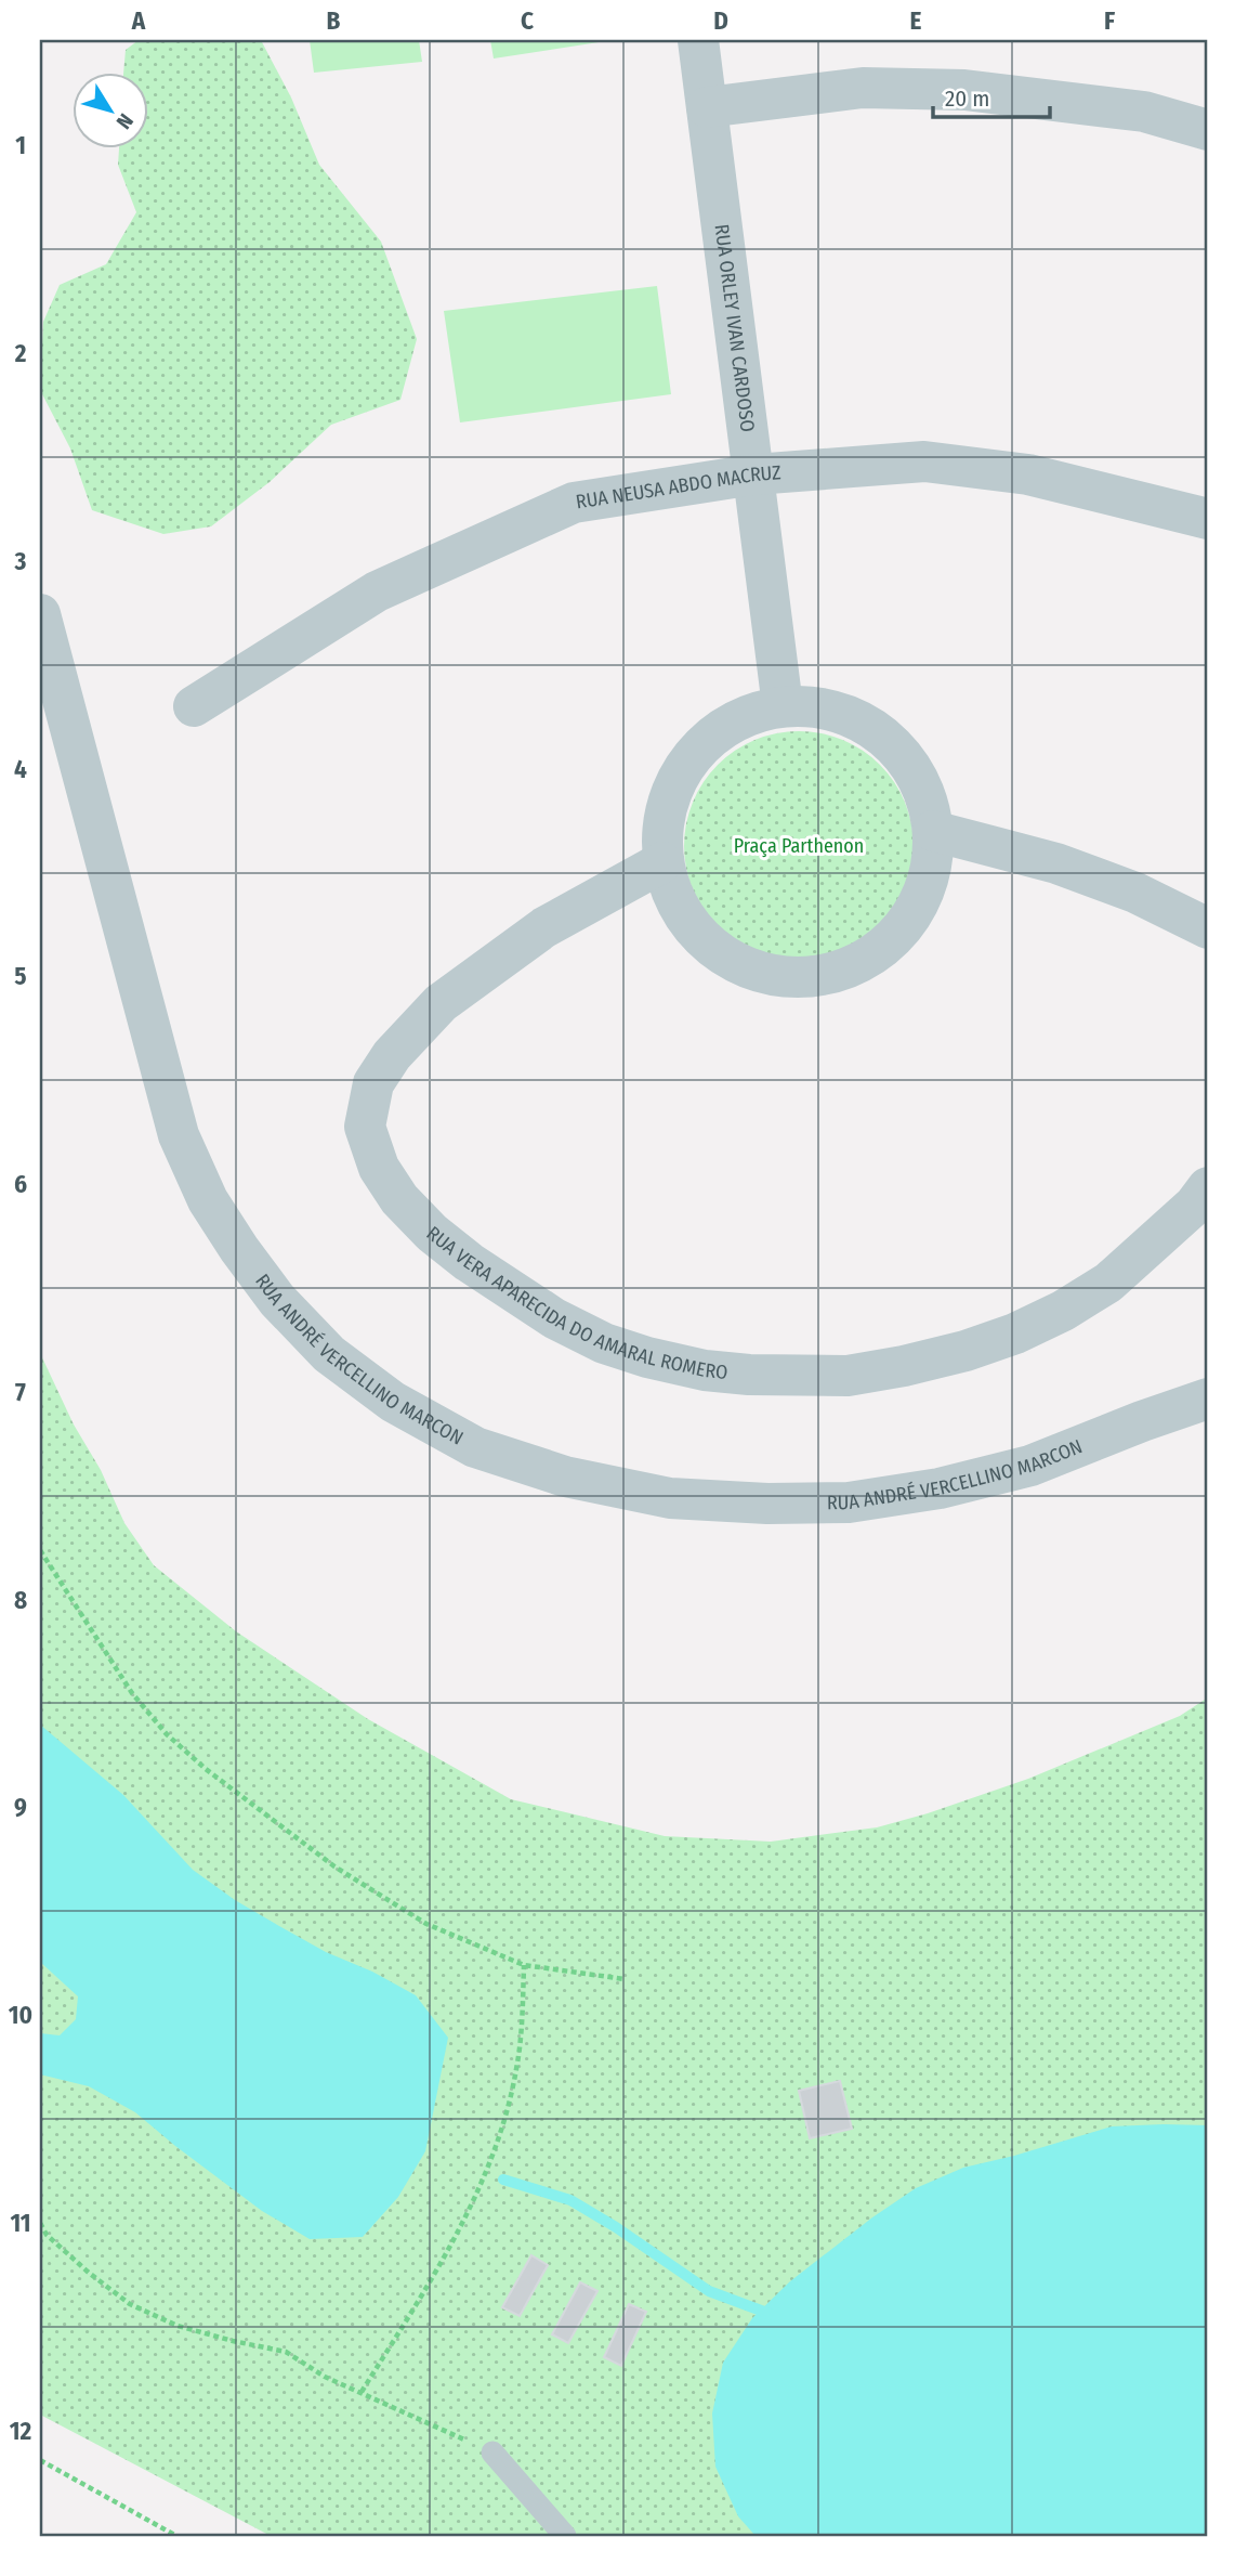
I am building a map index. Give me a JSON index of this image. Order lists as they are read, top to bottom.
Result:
{
  "streets": {
    "street": [
      "RUA ORLEY IVAN CARDOSO",
      "RUA NEUSA ABDO MACRUZ",
      "RUA VERA APARECIDA DO AMARAL ROMERO",
      "RUA ANDRÉ VERCELLINO MARCON"
    ]
  },
  "crossings": [
    ["RUA ORLEY IVAN CARDOSO", "RUA NEUSA ABDO MACRUZ"]
  ],
  "parks": ["Praça Parthenon"],
  "scale_bar": "20 m",
  "north": "bottom right",
  "grid": {
    "columns": [
      "A",
      "B",
      "C",
      "D",
      "E",
      "F"
    ],
    "rows": [
      "1",
      "2",
      "3",
      "4",
      "5",
      "6",
      "7",
      "8",
      "9",
      "10",
      "11",
      "12"
    ]
  }
}
